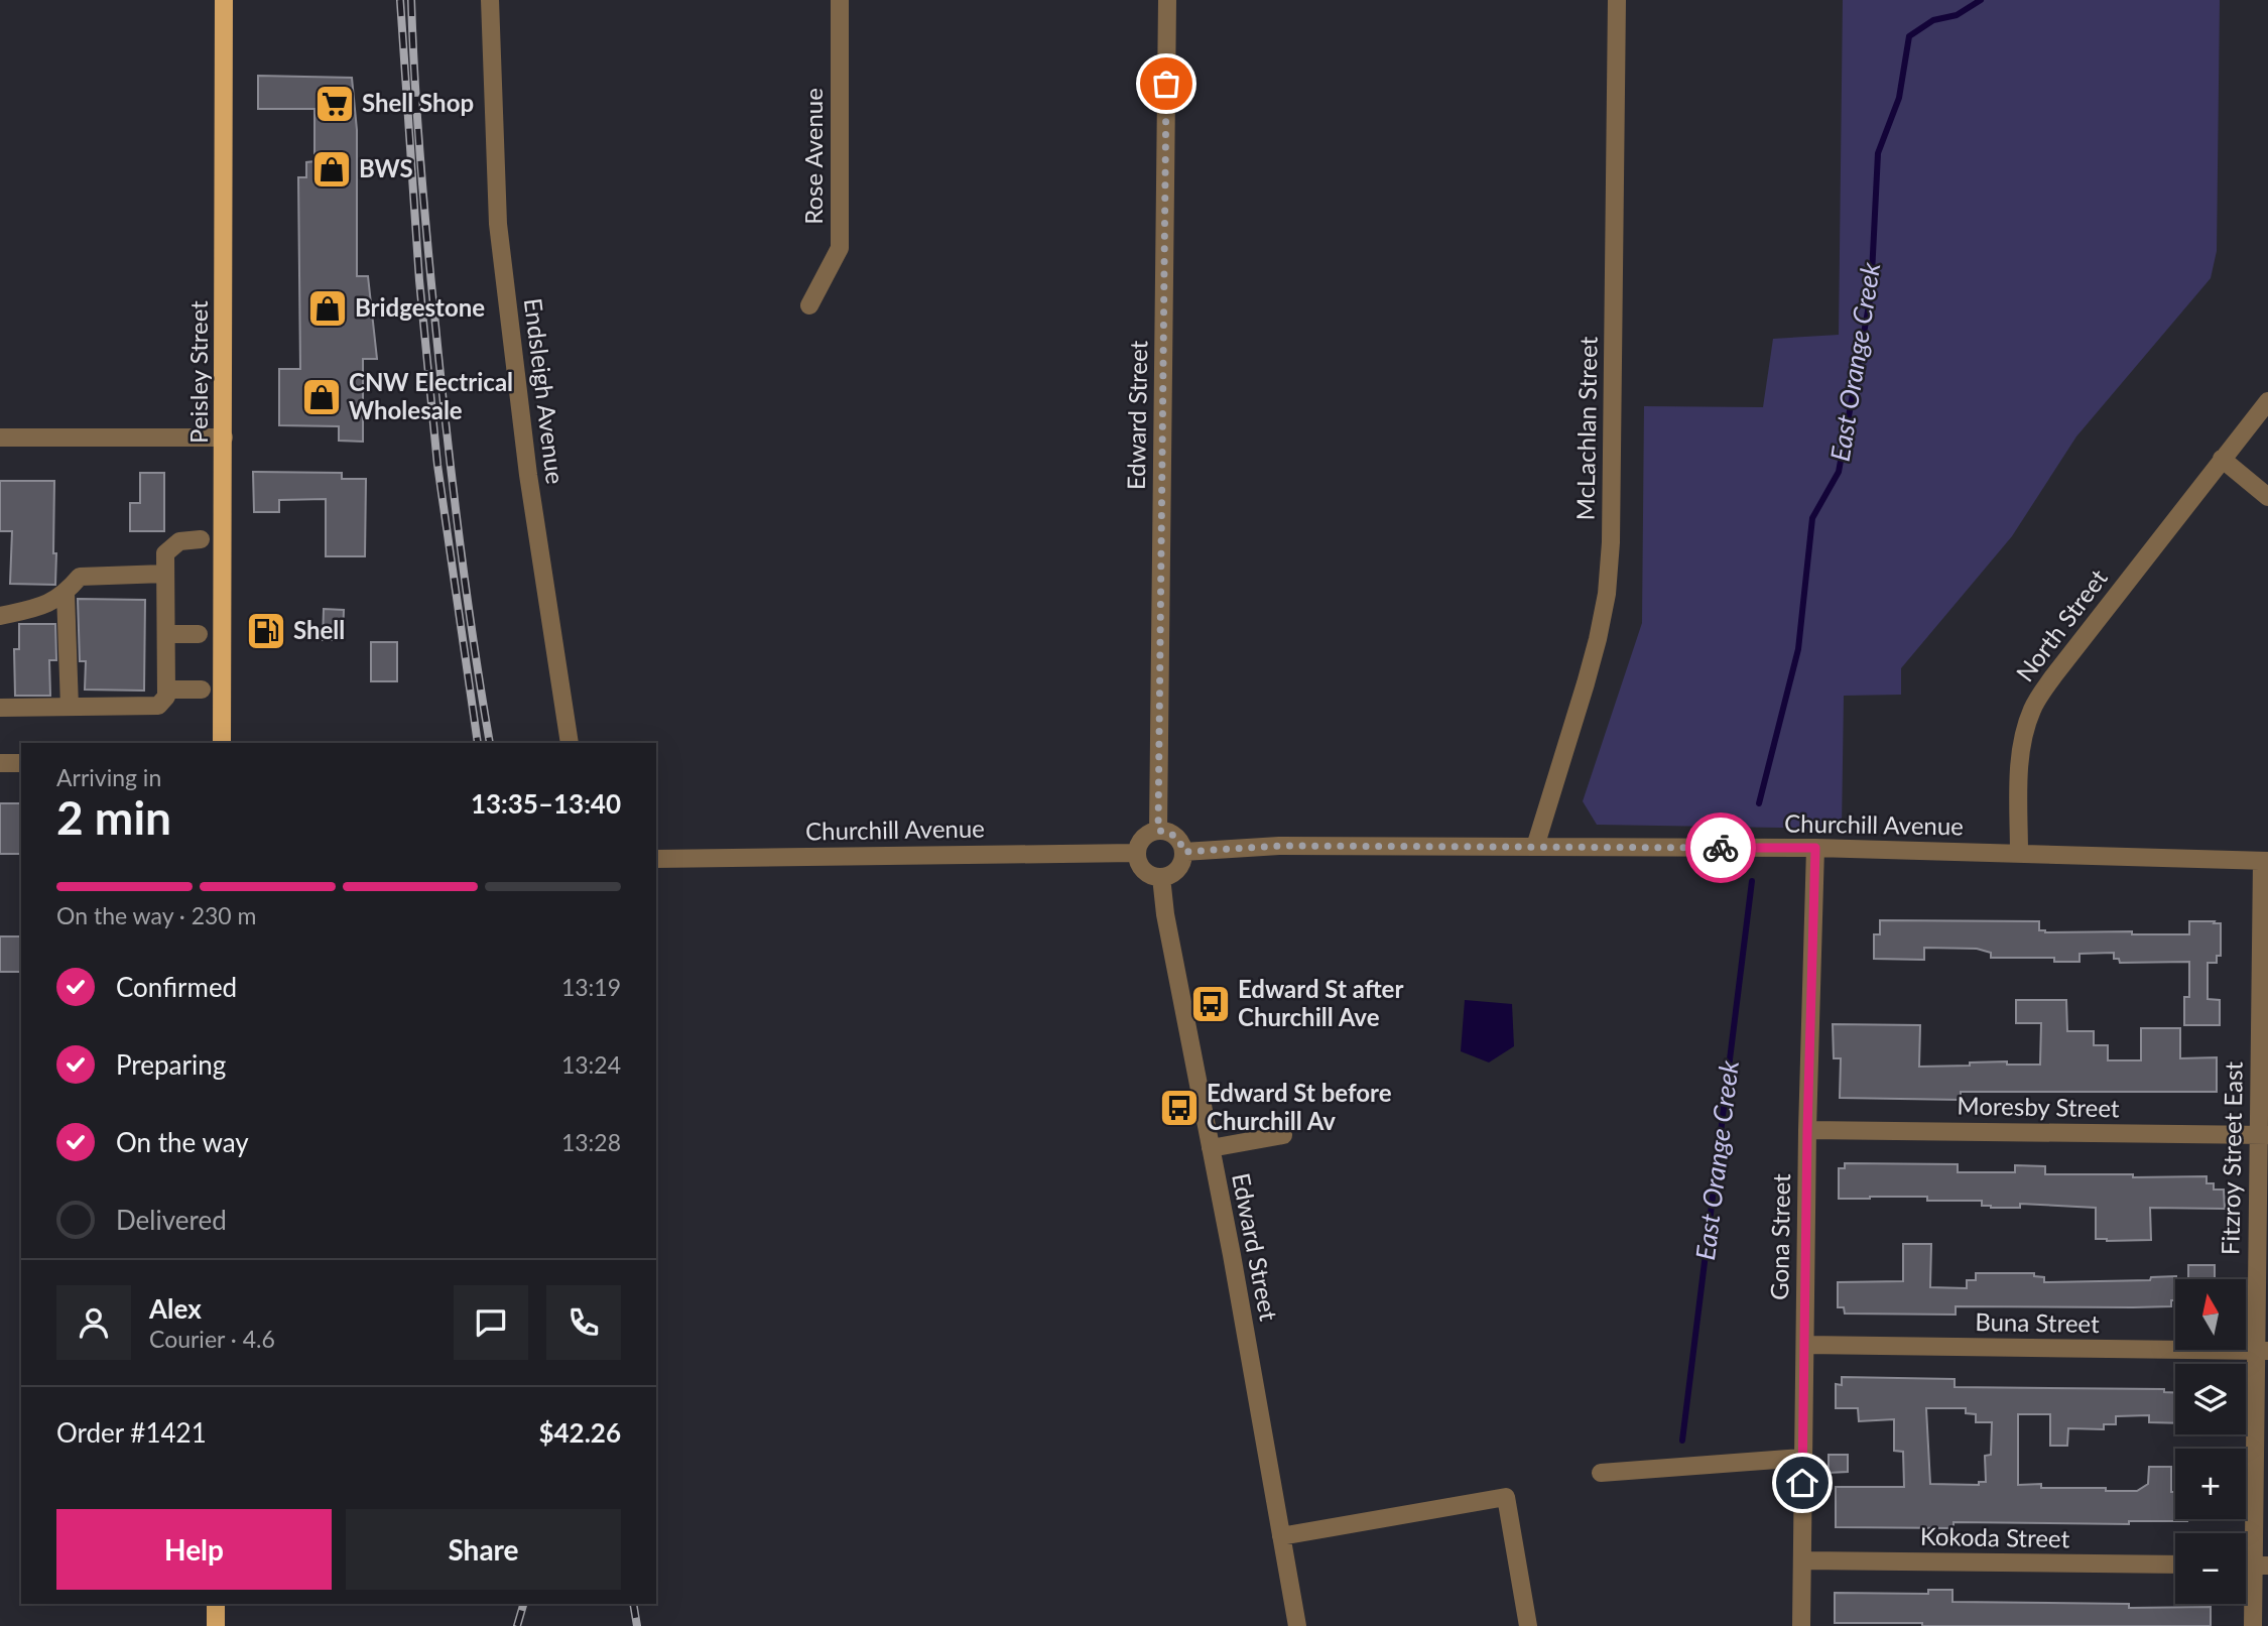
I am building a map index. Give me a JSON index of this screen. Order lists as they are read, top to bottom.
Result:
{
  "streets": {
    "main road": ["Peisley Street"],
    "street": [
      "Rose Avenue",
      "Endsleigh Avenue",
      "Edward Street",
      "McLachlan Street",
      "North Street",
      "Churchill Avenue",
      "Moresby Street",
      "Fitzroy Street East",
      "Gona Street",
      "Buna Street",
      "Kokoda Street"
    ]
  },
  "crossings": [
    ["Edward Street", "Churchill Avenue"],
    ["McLachlan Street", "Churchill Avenue"],
    ["North Street", "Churchill Avenue"],
    ["Churchill Avenue", "Fitzroy Street East"],
    ["Churchill Avenue", "Gona Street"],
    ["Moresby Street", "Fitzroy Street East"],
    ["Moresby Street", "Gona Street"],
    ["Fitzroy Street East", "Buna Street"],
    ["Gona Street", "Buna Street"],
    ["Gona Street", "Kokoda Street"]
  ],
  "water": ["East Orange Creek"],
  "places": {
    "supermarket": ["Shell Shop"],
    "shop": ["BWS", "Bridgestone", "CNW Electrical Wholesale"],
    "fuel station": ["Shell"],
    "bus stop": ["Edward St after Churchill Ave", "Edward St before Churchill Av"]
  },
  "north": "top",
  "page": {
    "heading": ["2 min", "Arriving in", "13:35–13:40"],
    "panel": [
      "Alex",
      "Courier · 4.6",
      "Order #1421",
      "$42.26"
    ],
    "bar": "On the way · 230 m",
    "list": [
      ["Confirmed", "13:19"],
      ["Preparing", "13:24"],
      ["On the way", "13:28"],
      "Delivered"
    ],
    "map_buttons": ["+", "−"],
    "buttons": ["Help", "Share"]
  }
}
